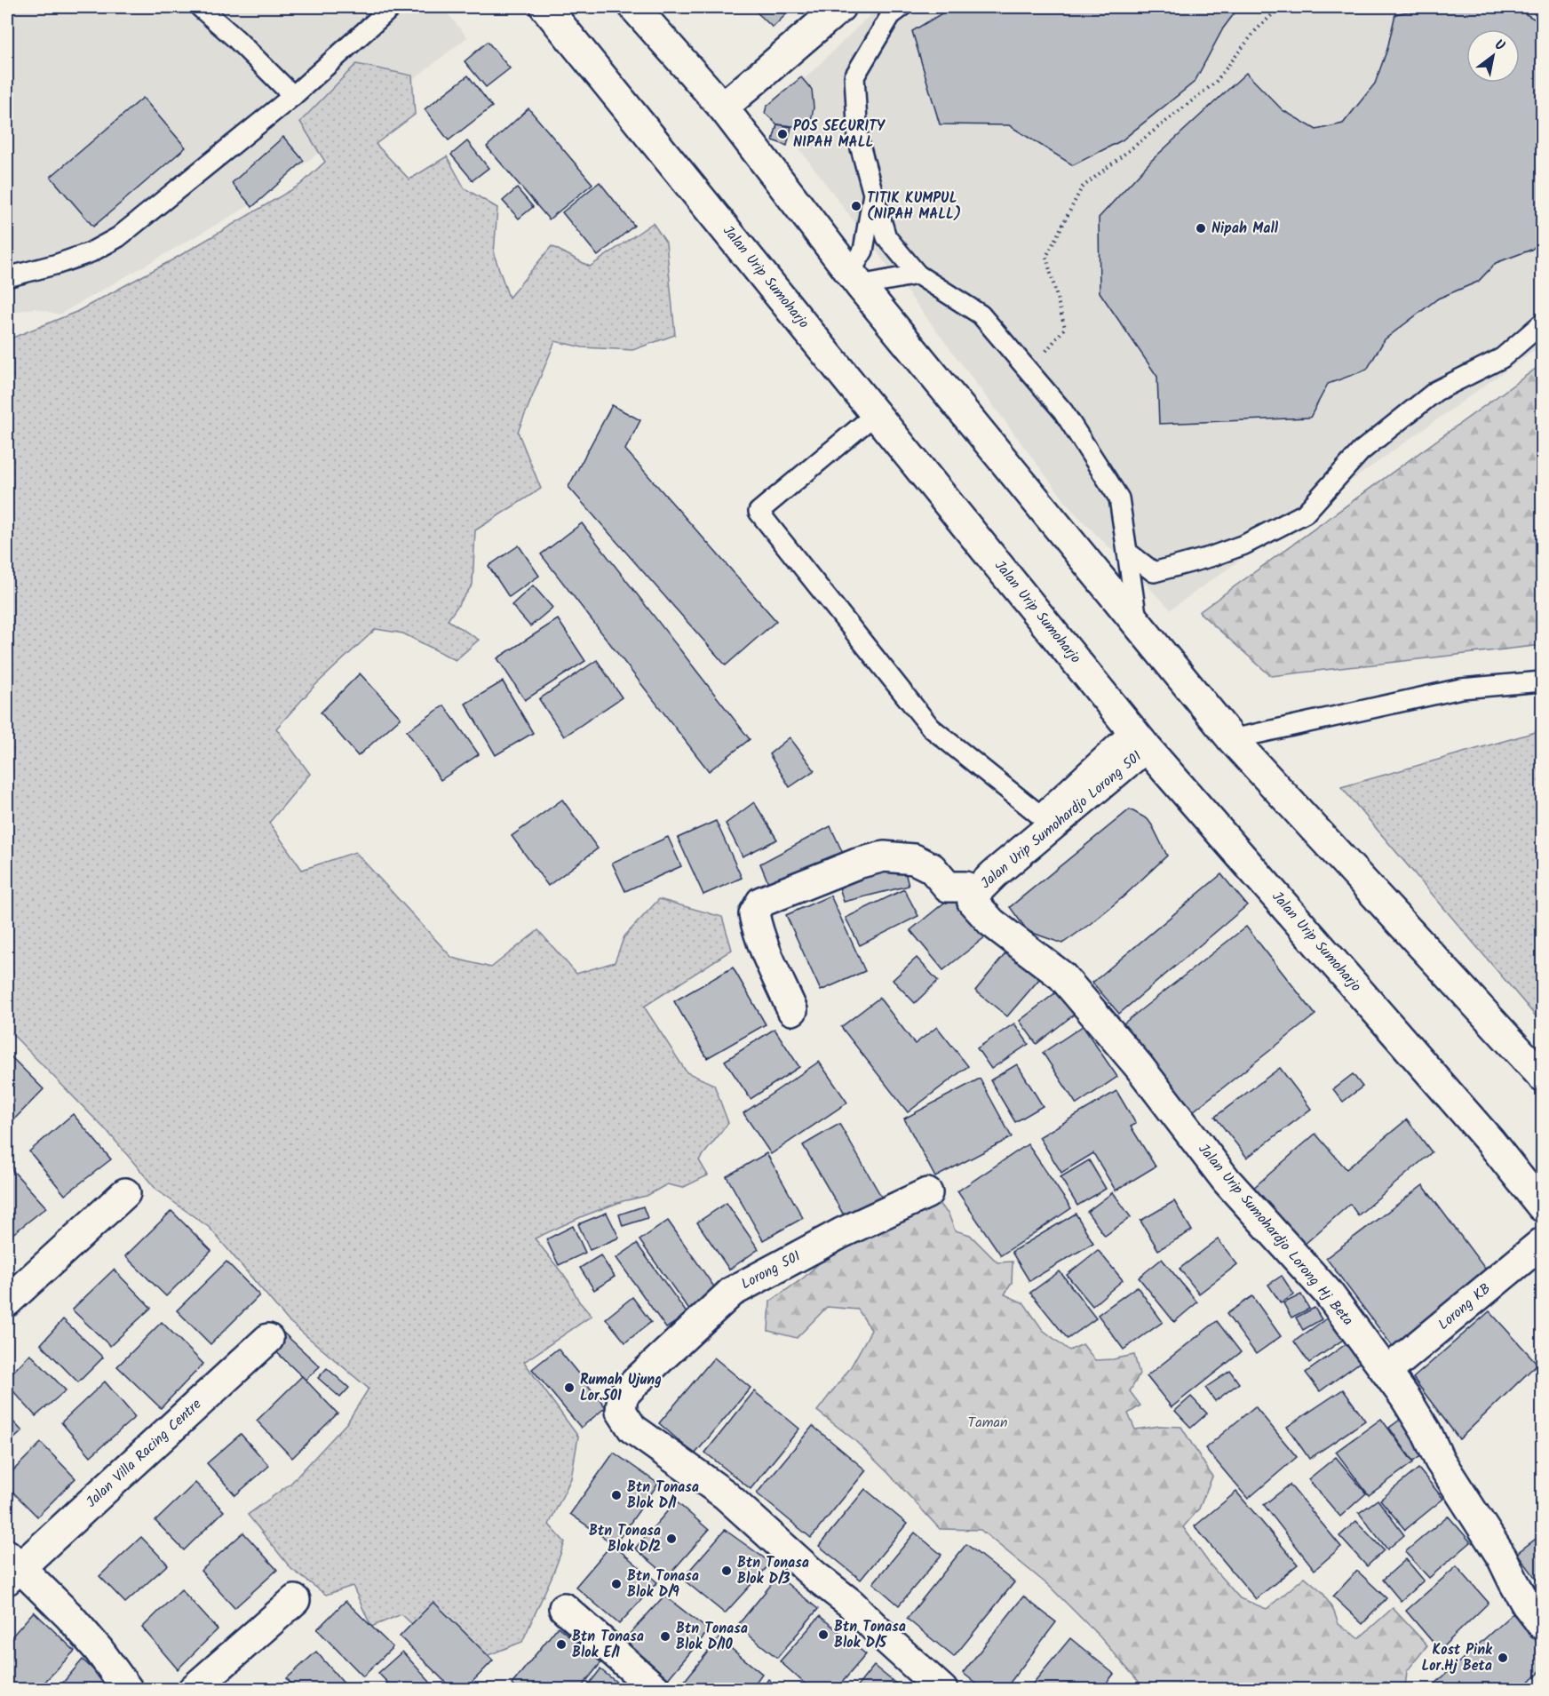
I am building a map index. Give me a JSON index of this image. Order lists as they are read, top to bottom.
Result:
{
  "streets": {
    "main road": [
      "Jalan Urip Sumoharjo",
      "Jalan Urip Sumohardjo Lorong 501",
      "Jalan Urip Sumohardjo Lorong Hj Beta",
      "Lorong 501",
      "Lorong KB",
      "Jalan Villa Racing Centre"
    ]
  },
  "crossings": [
    ["Jalan Urip Sumoharjo", "Jalan Urip Sumohardjo Lorong 501"],
    ["Jalan Urip Sumohardjo Lorong 501", "Jalan Urip Sumohardjo Lorong Hj Beta"],
    ["Jalan Urip Sumohardjo Lorong Hj Beta", "Lorong KB"]
  ],
  "parks": ["Taman"],
  "places": [
    "POS SECURITY NIPAH MALL",
    "TITIK KUMPUL (NIPAH MALL)",
    "Nipah Mall",
    "Rumah Ujung Lor.501",
    "Btn Tonasa Blok D/1",
    "Btn Tonasa Blok D/2",
    "Btn Tonasa Blok D/3",
    "Btn Tonasa Blok D/9",
    "Btn Tonasa Blok D/5",
    "Btn Tonasa Blok D/10",
    "Btn Tonasa Blok E/1",
    "Kost Pink Lor.Hj Beta"
  ],
  "north": "top right"
}
